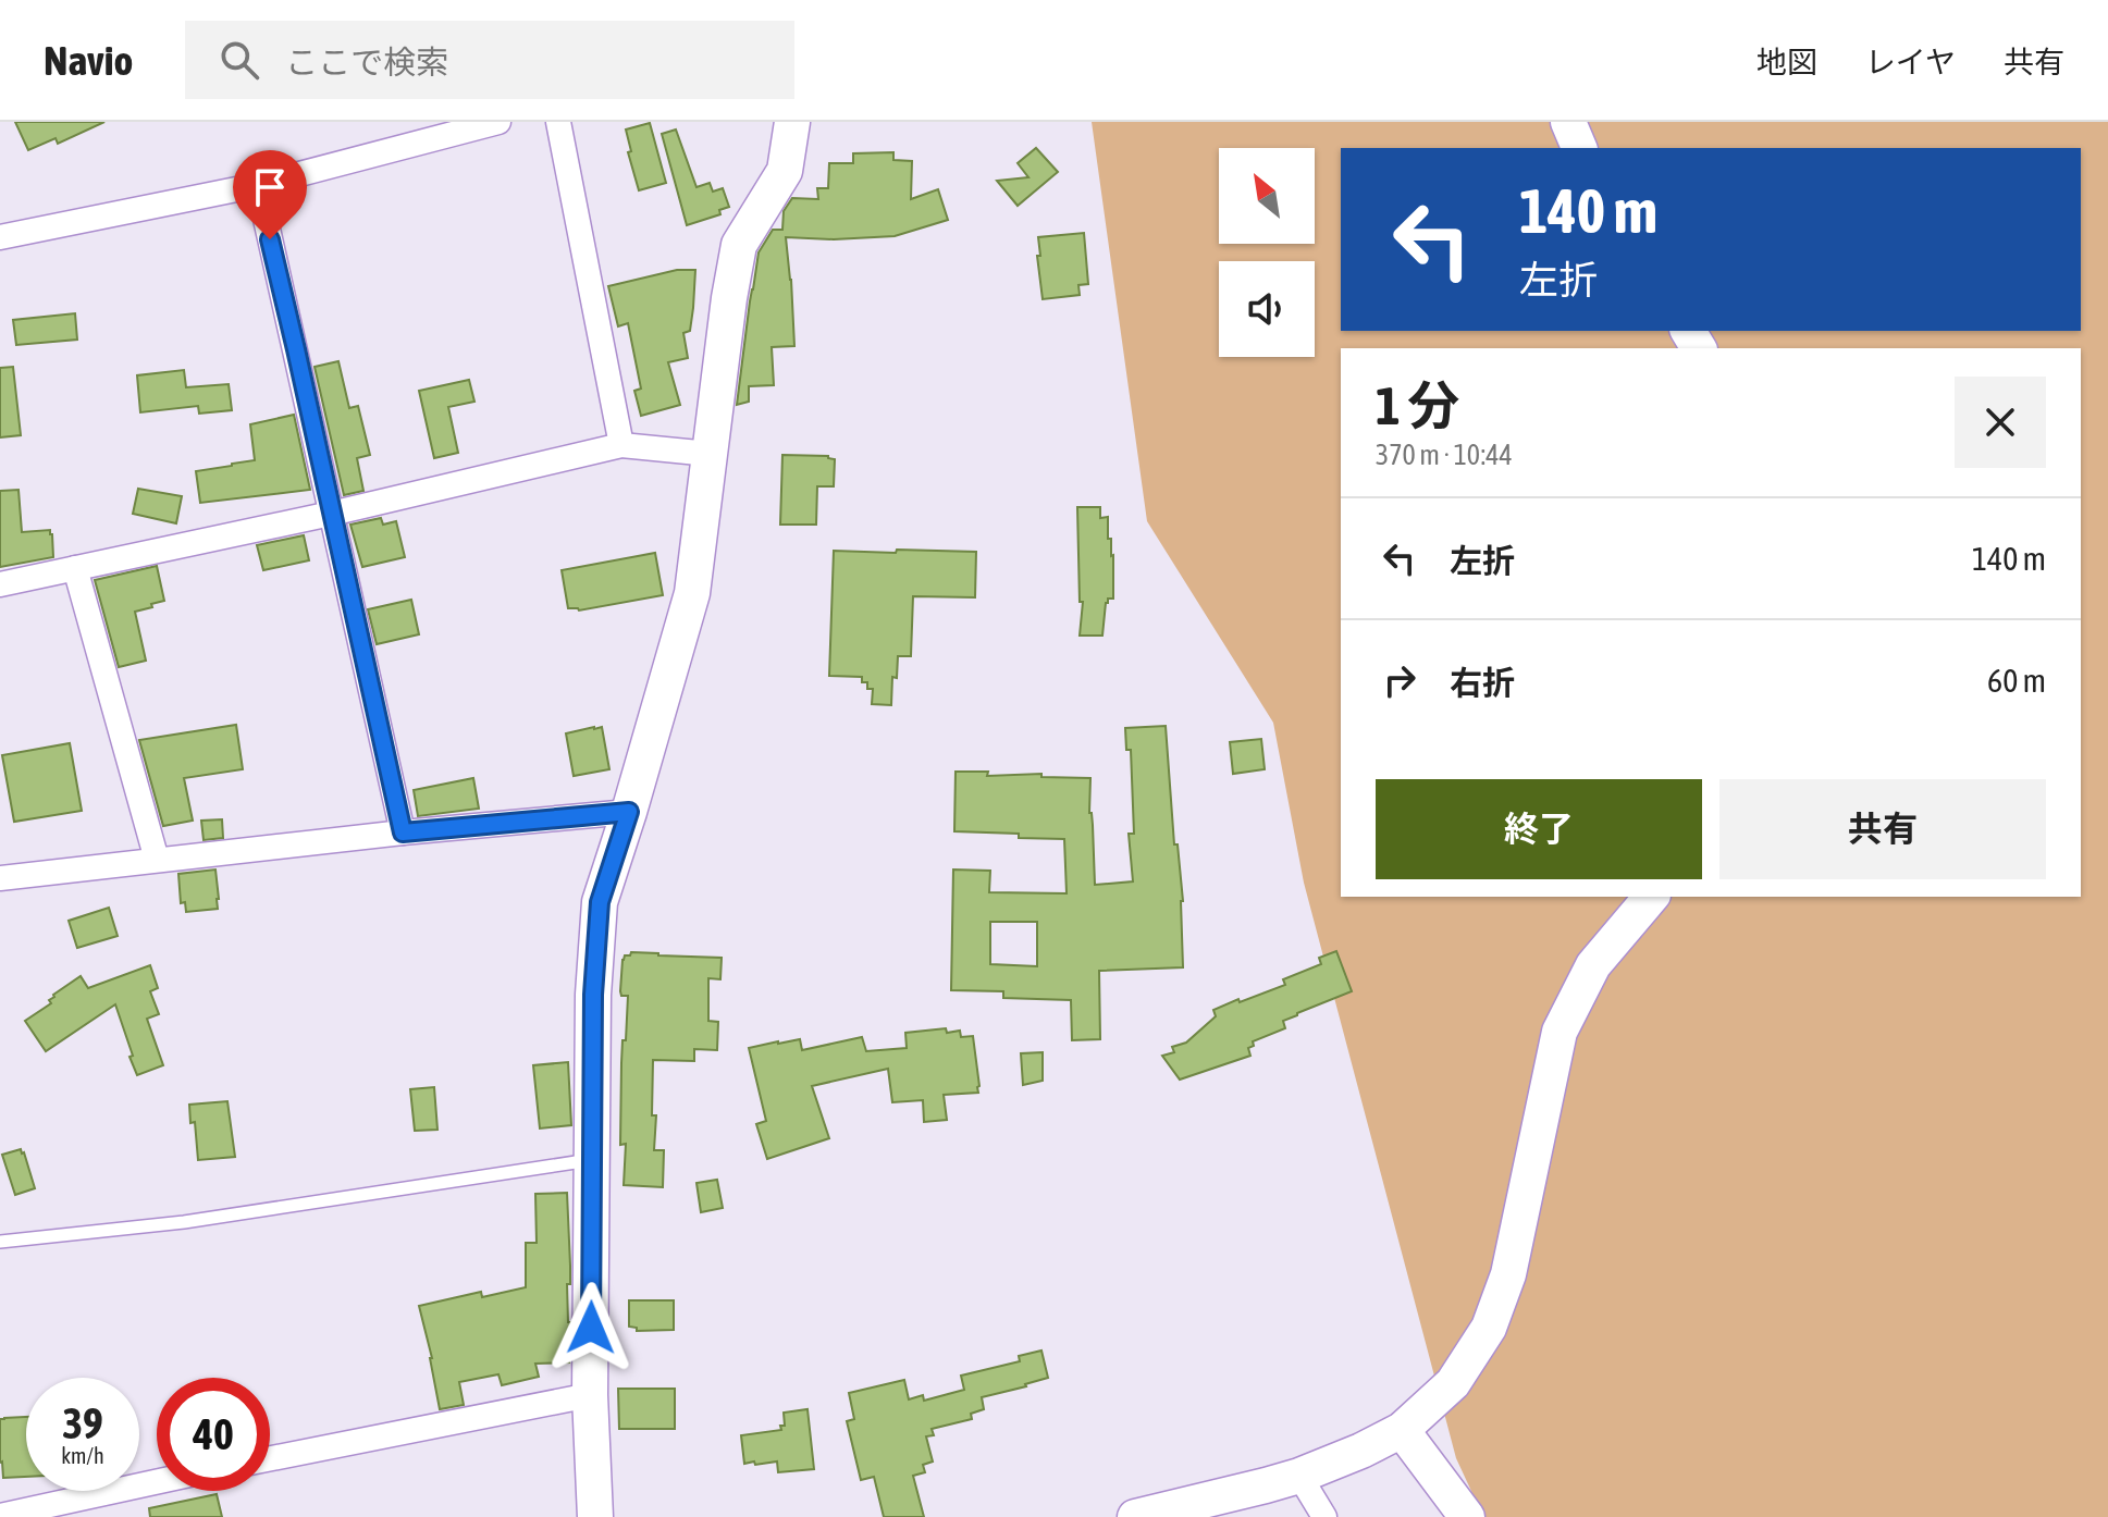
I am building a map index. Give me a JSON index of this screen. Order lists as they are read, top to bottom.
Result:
{
  "north": "top left",
  "page": {
    "header": "Navio",
    "search": "ここで検索",
    "nav": ["地図", "レイヤ", "共有"],
    "turn": ["140 m", "左折"],
    "heading": ["1 分", "370 m · 10:44"],
    "list": [
      {
        "name": "左折",
        "value": "140 m"
      },
      {
        "name": "右折",
        "value": "60 m"
      }
    ],
    "buttons": ["終了", "共有"],
    "speed": "39 km/h",
    "limit": "40"
  }
}
